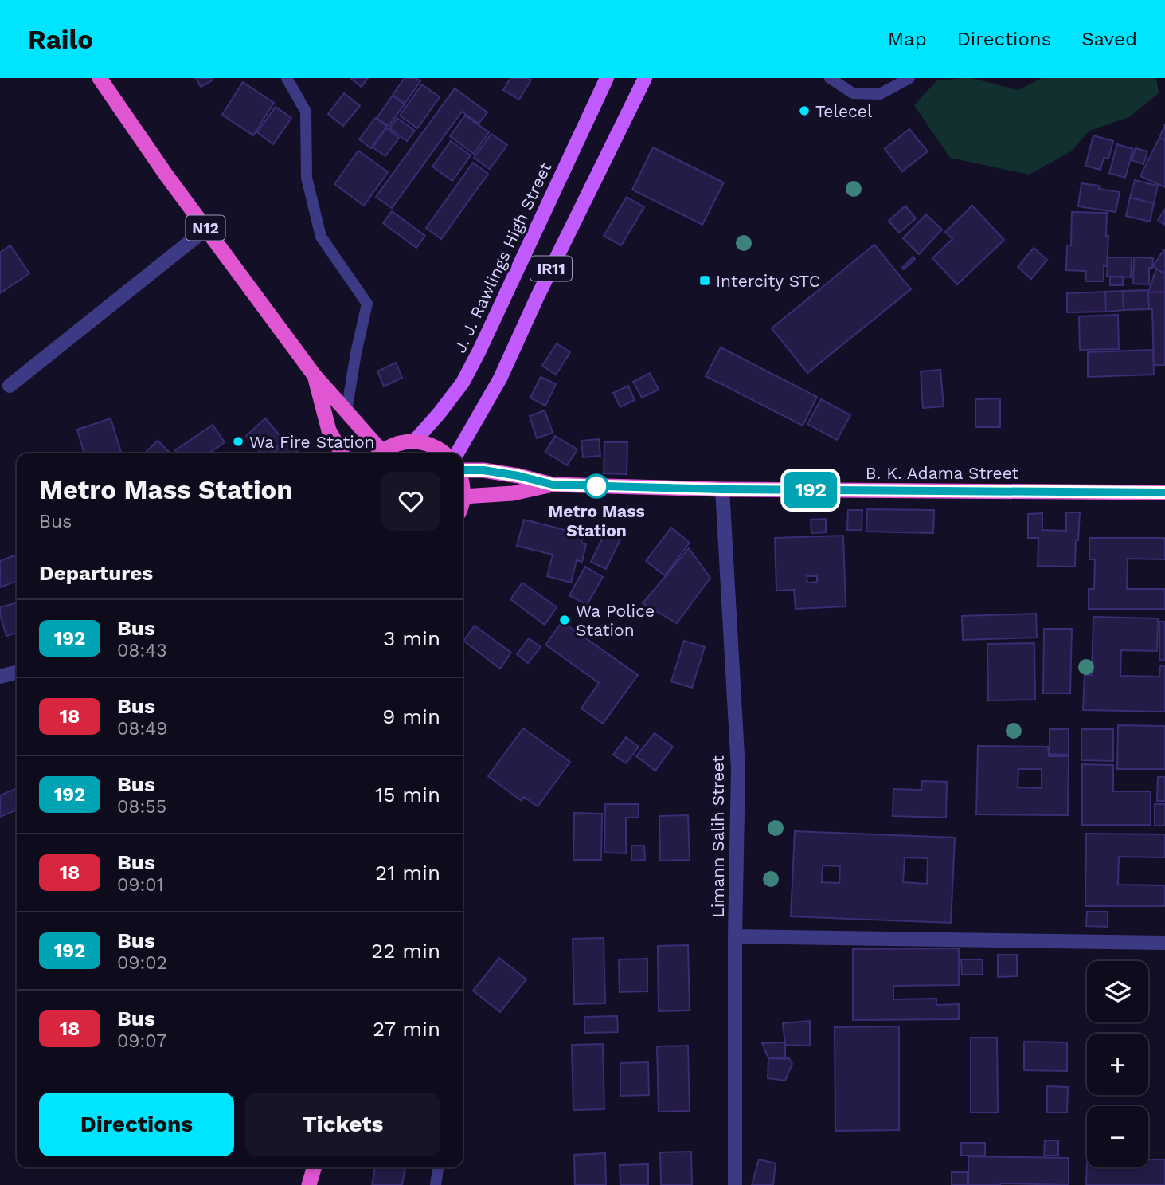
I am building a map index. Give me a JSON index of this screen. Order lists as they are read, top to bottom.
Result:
{
  "streets": {
    "highway": ["N12", "B. K. Adama Street"],
    "main road": ["J. J. Rawlings High Street", "IR11"],
    "street": ["Limann Salih Street"]
  },
  "crossings": [
    ["N12", "J. J. Rawlings High Street"],
    ["B. K. Adama Street", "Limann Salih Street"]
  ],
  "places": {
    "other": [
      "Telecel",
      "Wa Fire Station",
      "Metro Mass Station",
      "Wa Police Station"
    ],
    "transit": ["Intercity STC"]
  },
  "lines": ["bus line 192"],
  "page": {
    "header": "Railo",
    "nav": ["Map", "Directions", "Saved"],
    "on_map": "192",
    "heading": [
      ["Metro Mass Station", "Bus"],
      "Departures"
    ],
    "list": [
      {
        "mark": "192",
        "name": "Bus",
        "note": "08:43",
        "value": "3 min"
      },
      {
        "mark": "18",
        "name": "Bus",
        "note": "08:49",
        "value": "9 min"
      },
      {
        "mark": "192",
        "name": "Bus",
        "note": "08:55",
        "value": "15 min"
      },
      {
        "mark": "18",
        "name": "Bus",
        "note": "09:01",
        "value": "21 min"
      },
      {
        "mark": "192",
        "name": "Bus",
        "note": "09:02",
        "value": "22 min"
      },
      {
        "mark": "18",
        "name": "Bus",
        "note": "09:07",
        "value": "27 min"
      }
    ],
    "map_buttons": ["+", "−"],
    "buttons": ["Directions", "Tickets"]
  }
}
